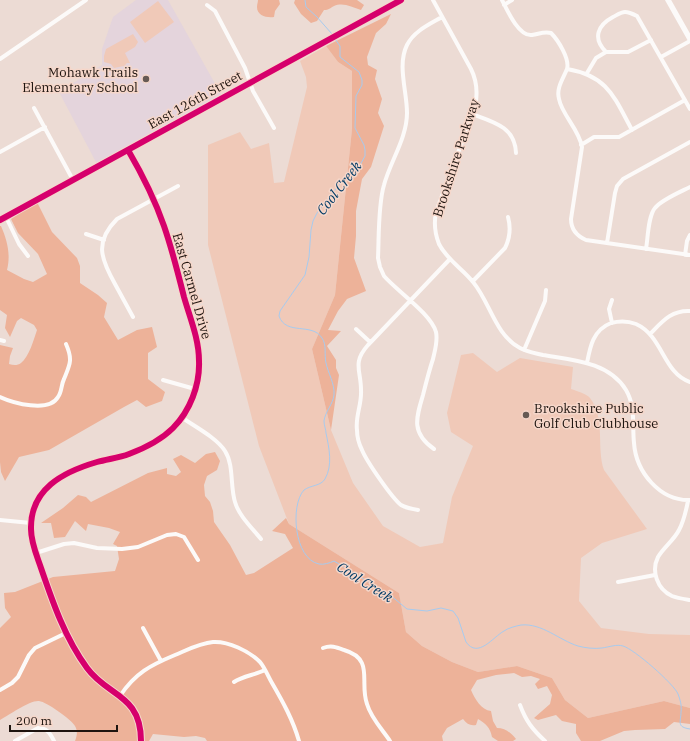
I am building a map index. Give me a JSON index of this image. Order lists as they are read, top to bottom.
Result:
{
  "streets": {
    "street": ["East 126th Street", "Brookshire Parkway", "East Carmel Drive"]
  },
  "crossings": [
    ["East 126th Street", "East Carmel Drive"]
  ],
  "water": ["Cool Creek"],
  "places": ["Mohawk Trails Elementary School", "Brookshire Public Golf Club Clubhouse"],
  "scale_bar": "200 m"
}
